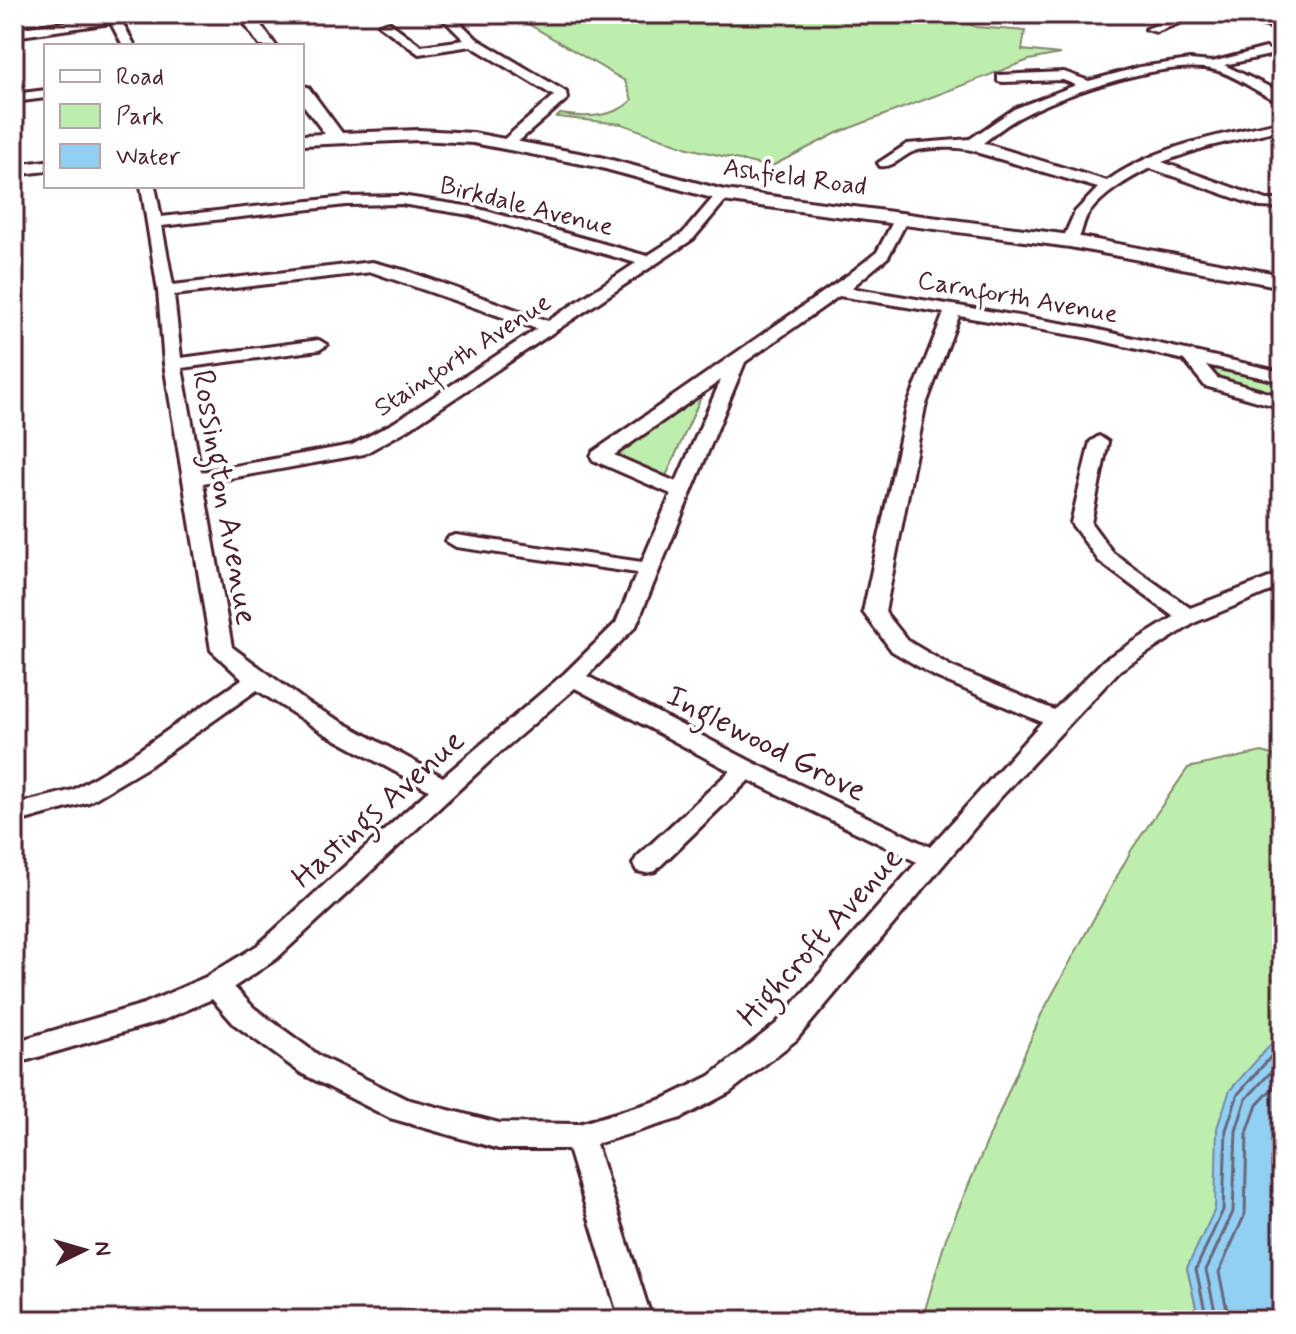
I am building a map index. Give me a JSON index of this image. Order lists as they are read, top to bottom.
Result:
{
  "streets": {
    "street": [
      "Ashfield Road",
      "Birkdale Avenue",
      "Carnforth Avenue",
      "Stainforth Avenue",
      "Rossington Avenue",
      "Inglewood Grove",
      "Hastings Avenue",
      "Highcroft Avenue"
    ]
  },
  "crossings": [
    ["Ashfield Road", "Stainforth Avenue"],
    ["Birkdale Avenue", "Stainforth Avenue"],
    ["Birkdale Avenue", "Rossington Avenue"],
    ["Stainforth Avenue", "Rossington Avenue"],
    ["Rossington Avenue", "Hastings Avenue"],
    ["Inglewood Grove", "Hastings Avenue"],
    ["Inglewood Grove", "Highcroft Avenue"],
    ["Hastings Avenue", "Highcroft Avenue"]
  ],
  "legend": ["Road", "Park", "Water"],
  "north": "right"
}
